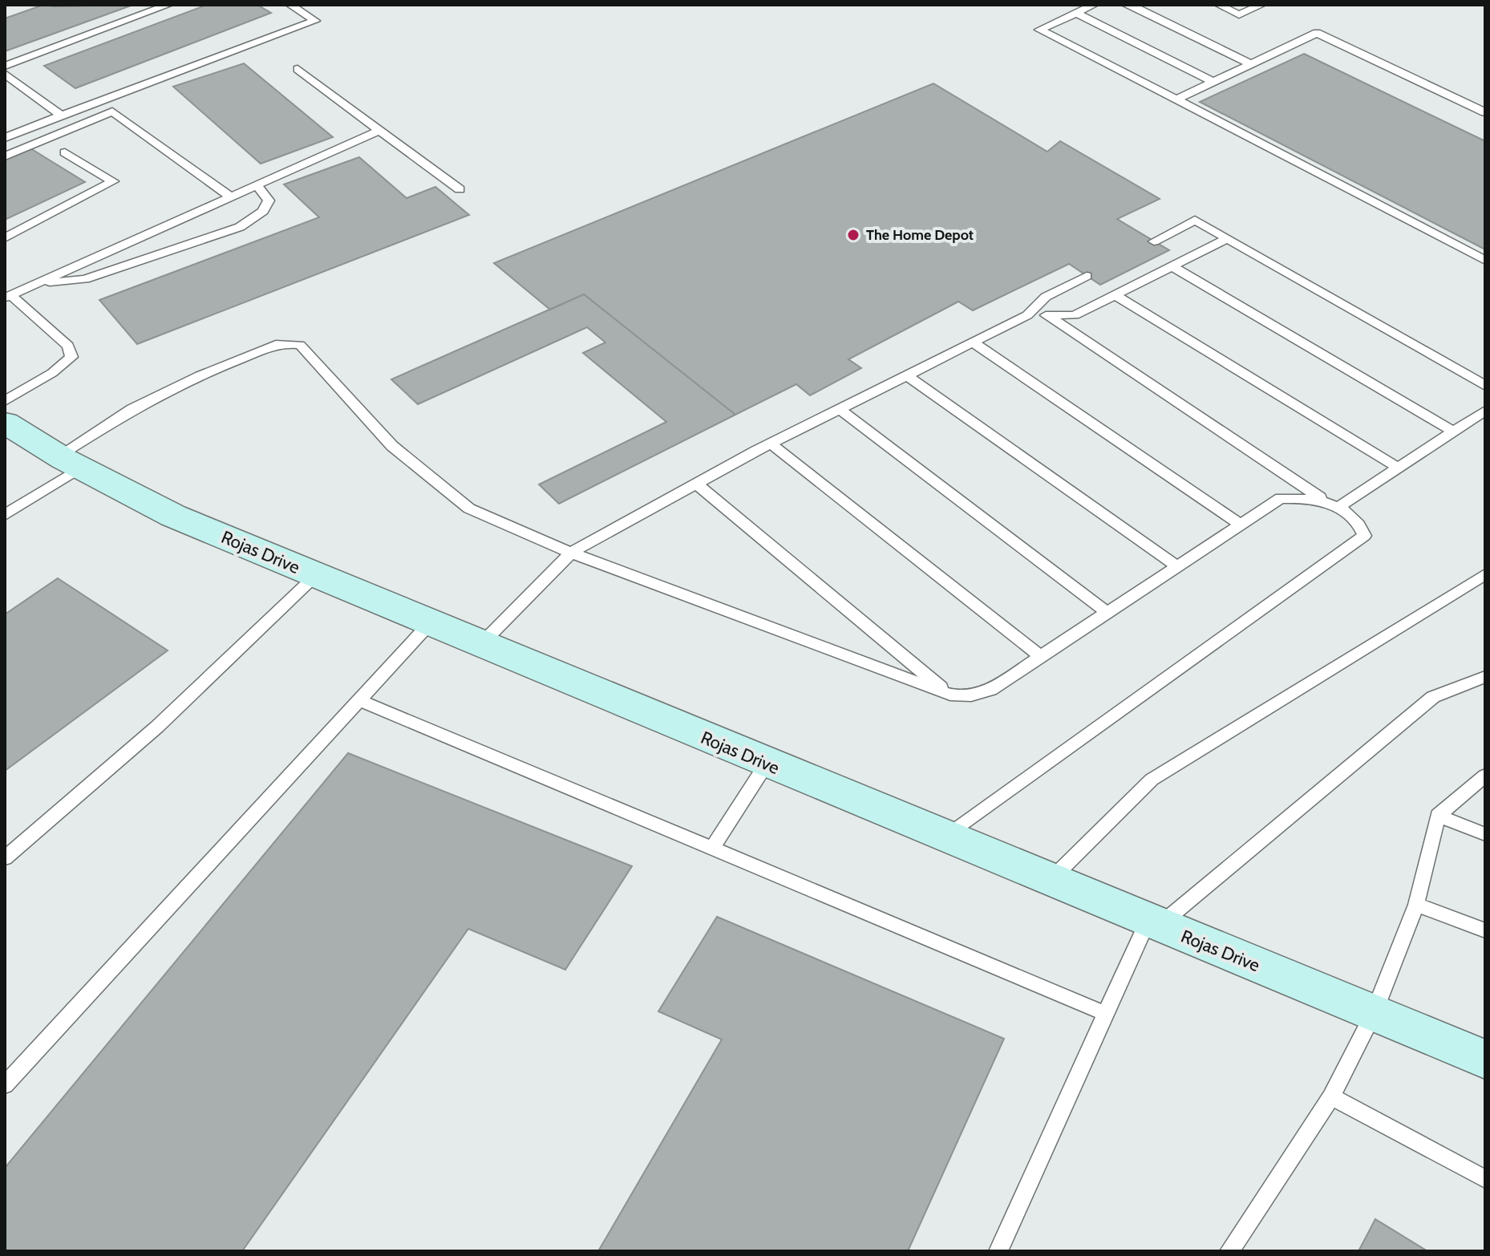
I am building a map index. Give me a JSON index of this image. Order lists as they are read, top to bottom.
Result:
{
  "streets": {
    "main road": ["Rojas Drive"]
  },
  "places": ["The Home Depot"]
}
